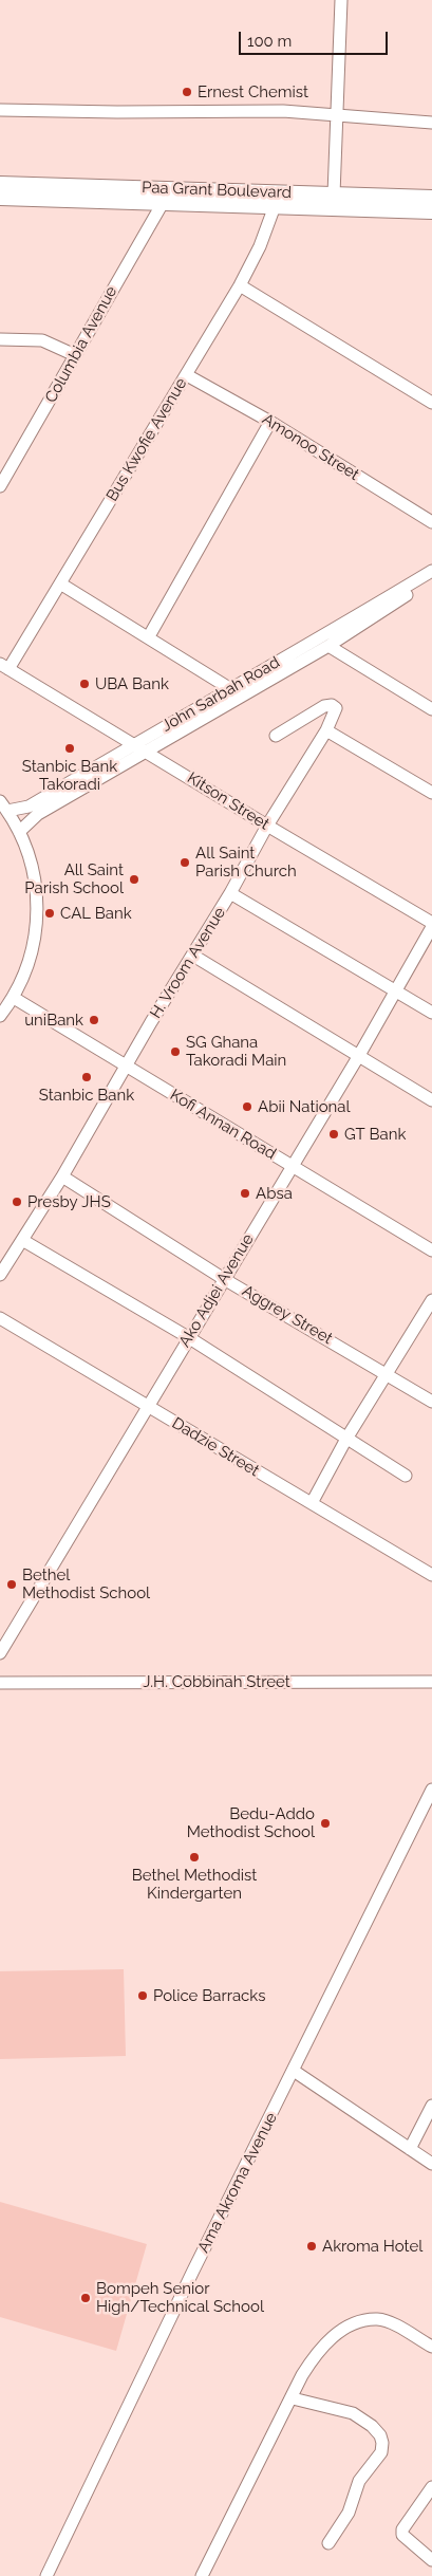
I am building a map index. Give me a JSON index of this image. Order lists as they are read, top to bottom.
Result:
{
  "streets": {
    "main road": ["Paa Grant Boulevard"],
    "street": [
      "Columbia Avenue",
      "Bus Kwofie Avenue",
      "Amonoo Street",
      "John Sarbah Road",
      "Kitson Street",
      "H. Vroom Avenue",
      "Kofi Annan Road",
      "Ako Adjei Avenue",
      "Aggrey Street",
      "Dadzie Street",
      "J.H. Cobbinah Street",
      "Ama Akroma Avenue"
    ]
  },
  "crossings": [
    ["Paa Grant Boulevard", "Columbia Avenue"],
    ["Paa Grant Boulevard", "Bus Kwofie Avenue"],
    ["Bus Kwofie Avenue", "Amonoo Street"],
    ["Bus Kwofie Avenue", "Kitson Street"],
    ["John Sarbah Road", "Kitson Street"],
    ["Kitson Street", "H. Vroom Avenue"],
    ["H. Vroom Avenue", "Kofi Annan Road"],
    ["H. Vroom Avenue", "Aggrey Street"],
    ["Kofi Annan Road", "Ako Adjei Avenue"],
    ["Ako Adjei Avenue", "Aggrey Street"],
    ["Ako Adjei Avenue", "Dadzie Street"]
  ],
  "places": [
    "Ernest Chemist",
    "UBA Bank",
    "Stanbic Bank Takoradi",
    "All Saint Parish Church",
    "All Saint Parish School",
    "CAL Bank",
    "uniBank",
    "SG Ghana Takoradi Main",
    "Stanbic Bank",
    "Abii National",
    "GT Bank",
    "Absa",
    "Presby JHS",
    "Bethel Methodist School",
    "Bedu-Addo Methodist School",
    "Bethel Methodist Kindergarten",
    "Police Barracks",
    "Akroma Hotel",
    "Bompeh Senior High/Technical School"
  ],
  "scale_bar": "100 m"
}
